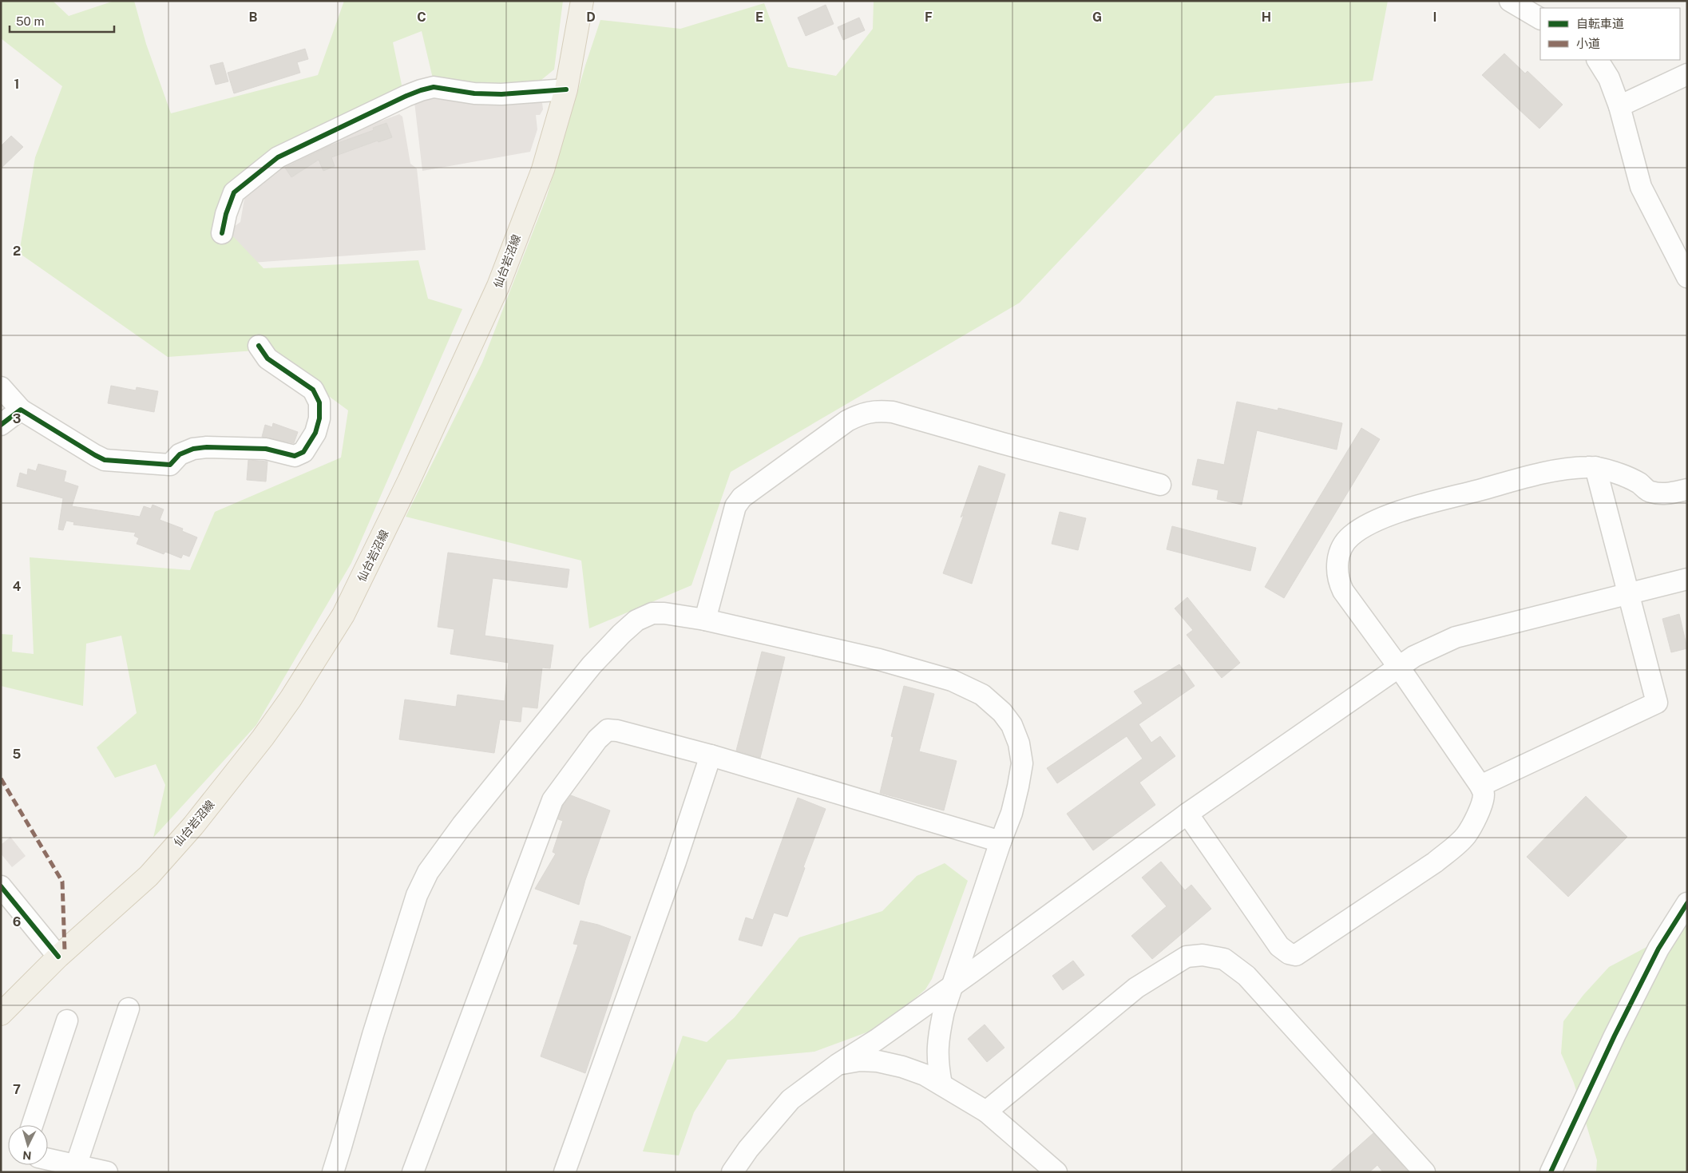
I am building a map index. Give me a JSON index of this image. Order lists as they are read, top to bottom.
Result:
{
  "streets": {
    "main road": ["仙台岩沼線"]
  },
  "legend": ["自転車道", "小道"],
  "scale_bar": "50 m",
  "north": "bottom",
  "grid": {
    "columns": [
      "B",
      "C",
      "D",
      "E",
      "F",
      "G",
      "H",
      "I"
    ],
    "rows": [
      "1",
      "2",
      "3",
      "4",
      "5",
      "6",
      "7"
    ]
  }
}
